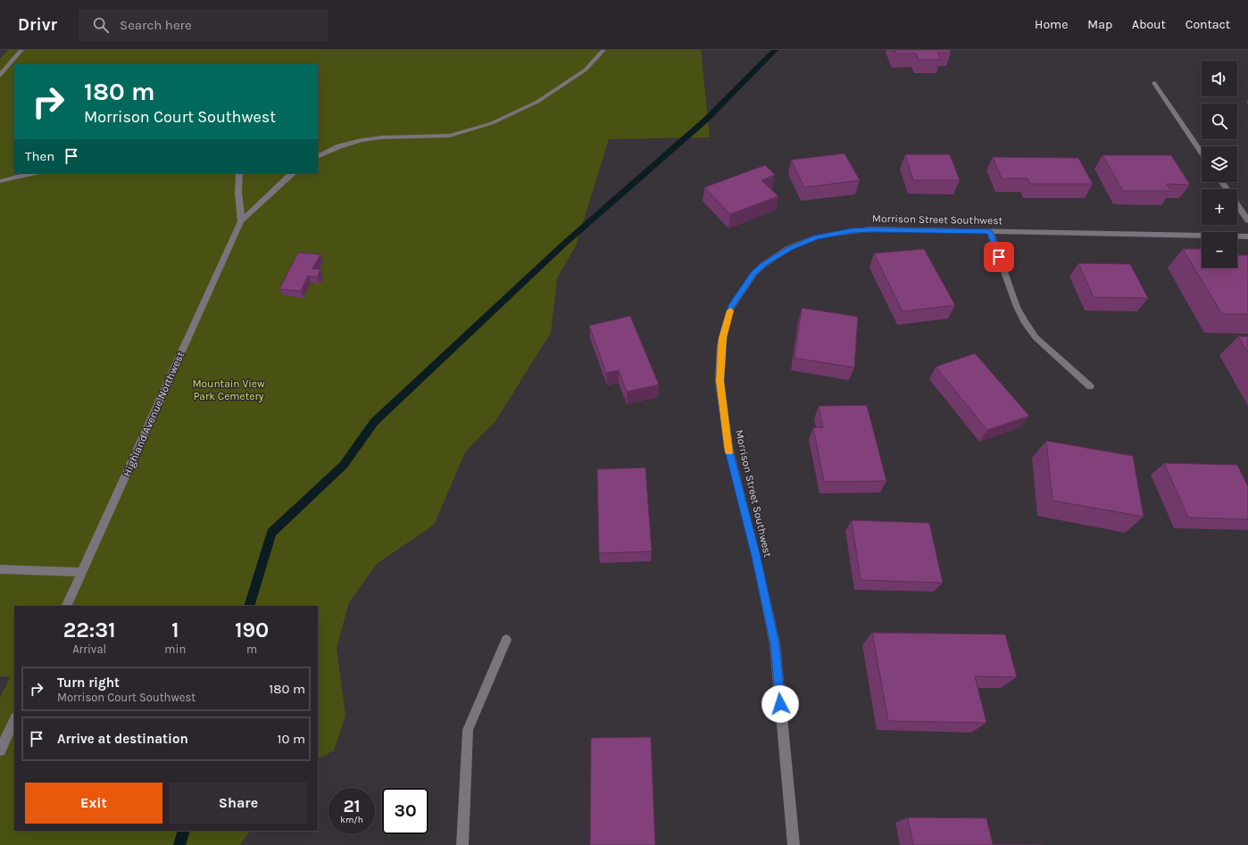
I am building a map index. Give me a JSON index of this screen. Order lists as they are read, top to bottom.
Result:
{
  "streets": {
    "street": ["Morrison Street Southwest", "Highland Avenue Northwest"]
  },
  "parks": ["Mountain View Park Cemetery"],
  "page": {
    "header": "Drivr",
    "search": "Search here",
    "nav": [
      "Home",
      "Map",
      "About",
      "Contact"
    ],
    "map_buttons": ["+", "−"],
    "turn": ["180 m", "Morrison Court Southwest"],
    "then": "Then",
    "eta": [
      "22:31",
      "Arrival",
      "1",
      "min",
      "190",
      "m"
    ],
    "list": [
      {
        "name": "Turn right",
        "note": "Morrison Court Southwest",
        "value": "180 m"
      },
      {
        "name": "Arrive at destination",
        "value": "10 m"
      }
    ],
    "buttons": ["Exit", "Share"],
    "speed": "21 km/h",
    "limit": "30"
  }
}
